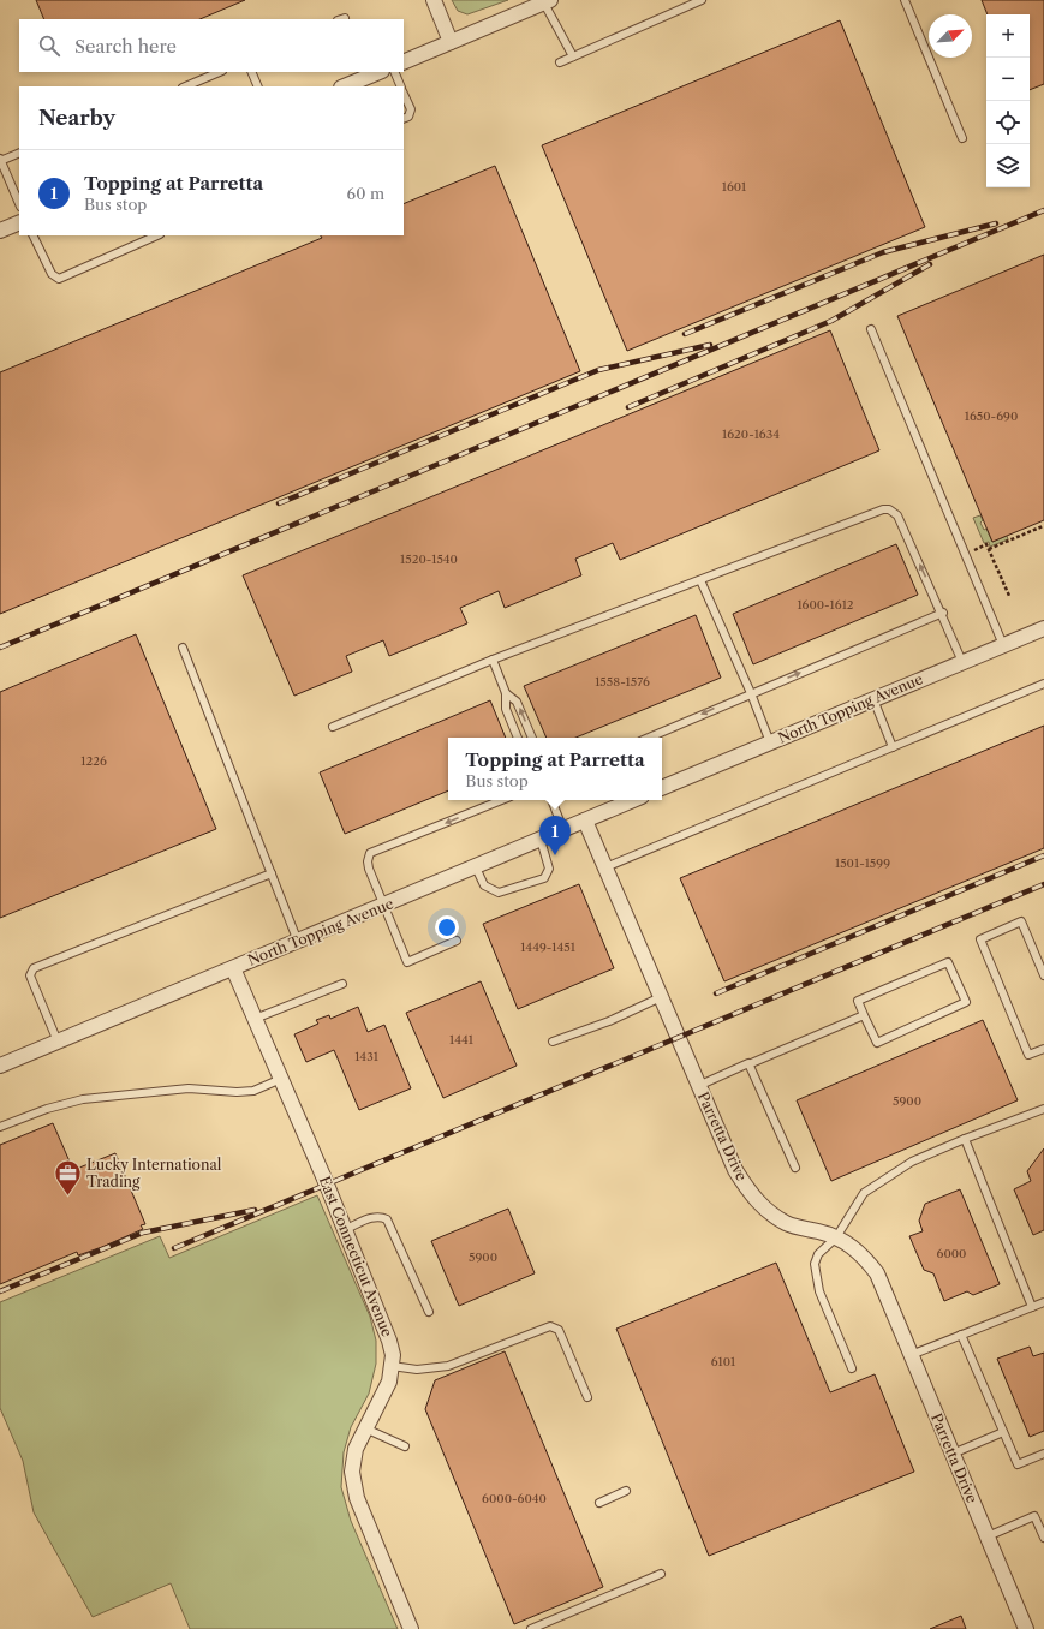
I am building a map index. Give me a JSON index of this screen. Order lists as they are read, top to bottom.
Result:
{
  "streets": {
    "street": ["North Topping Avenue", "Parretta Drive", "East Connecticut Avenue"]
  },
  "crossings": [
    ["North Topping Avenue", "Parretta Drive"],
    ["North Topping Avenue", "East Connecticut Avenue"]
  ],
  "places": {
    "office": ["Lucky International Trading"]
  },
  "house_numbers": [
    "1601",
    "1650-690",
    "1620-1634",
    "1520-1540",
    "1600-1612",
    "1558-1576",
    "1226",
    "1501-1599",
    "1449-1451",
    "1441",
    "1431",
    "5900",
    "6000",
    "5900",
    "6101",
    "6000-6040"
  ],
  "north": "top right",
  "page": {
    "map_buttons": ["+", "−"],
    "search": "Search here",
    "heading": "Nearby",
    "list": [
      {
        "mark": "1",
        "name": "Topping at Parretta",
        "note": "Bus stop",
        "value": "60 m"
      }
    ],
    "popup": ["Topping at Parretta", "Bus stop"],
    "pins": "1"
  }
}
